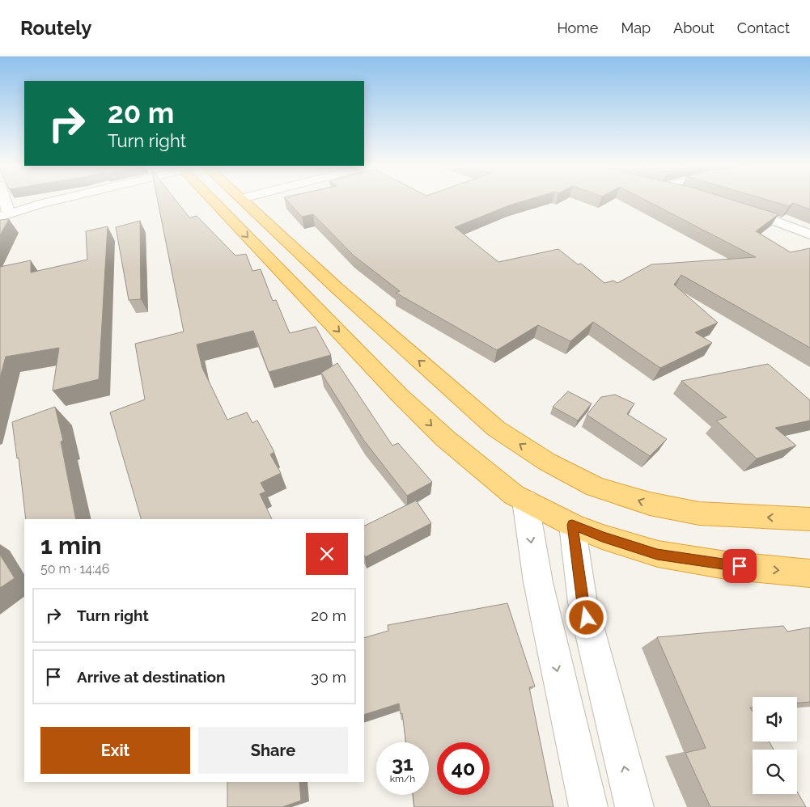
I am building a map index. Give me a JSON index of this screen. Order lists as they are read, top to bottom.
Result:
{
  "page": {
    "header": "Routely",
    "nav": [
      "Home",
      "Map",
      "About",
      "Contact"
    ],
    "turn": ["20 m", "Turn right"],
    "heading": ["1 min", "50 m · 14:46"],
    "list": [
      {
        "name": "Turn right",
        "value": "20 m"
      },
      {
        "name": "Arrive at destination",
        "value": "30 m"
      }
    ],
    "buttons": ["Exit", "Share"],
    "speed": "31 km/h",
    "limit": "40"
  }
}
